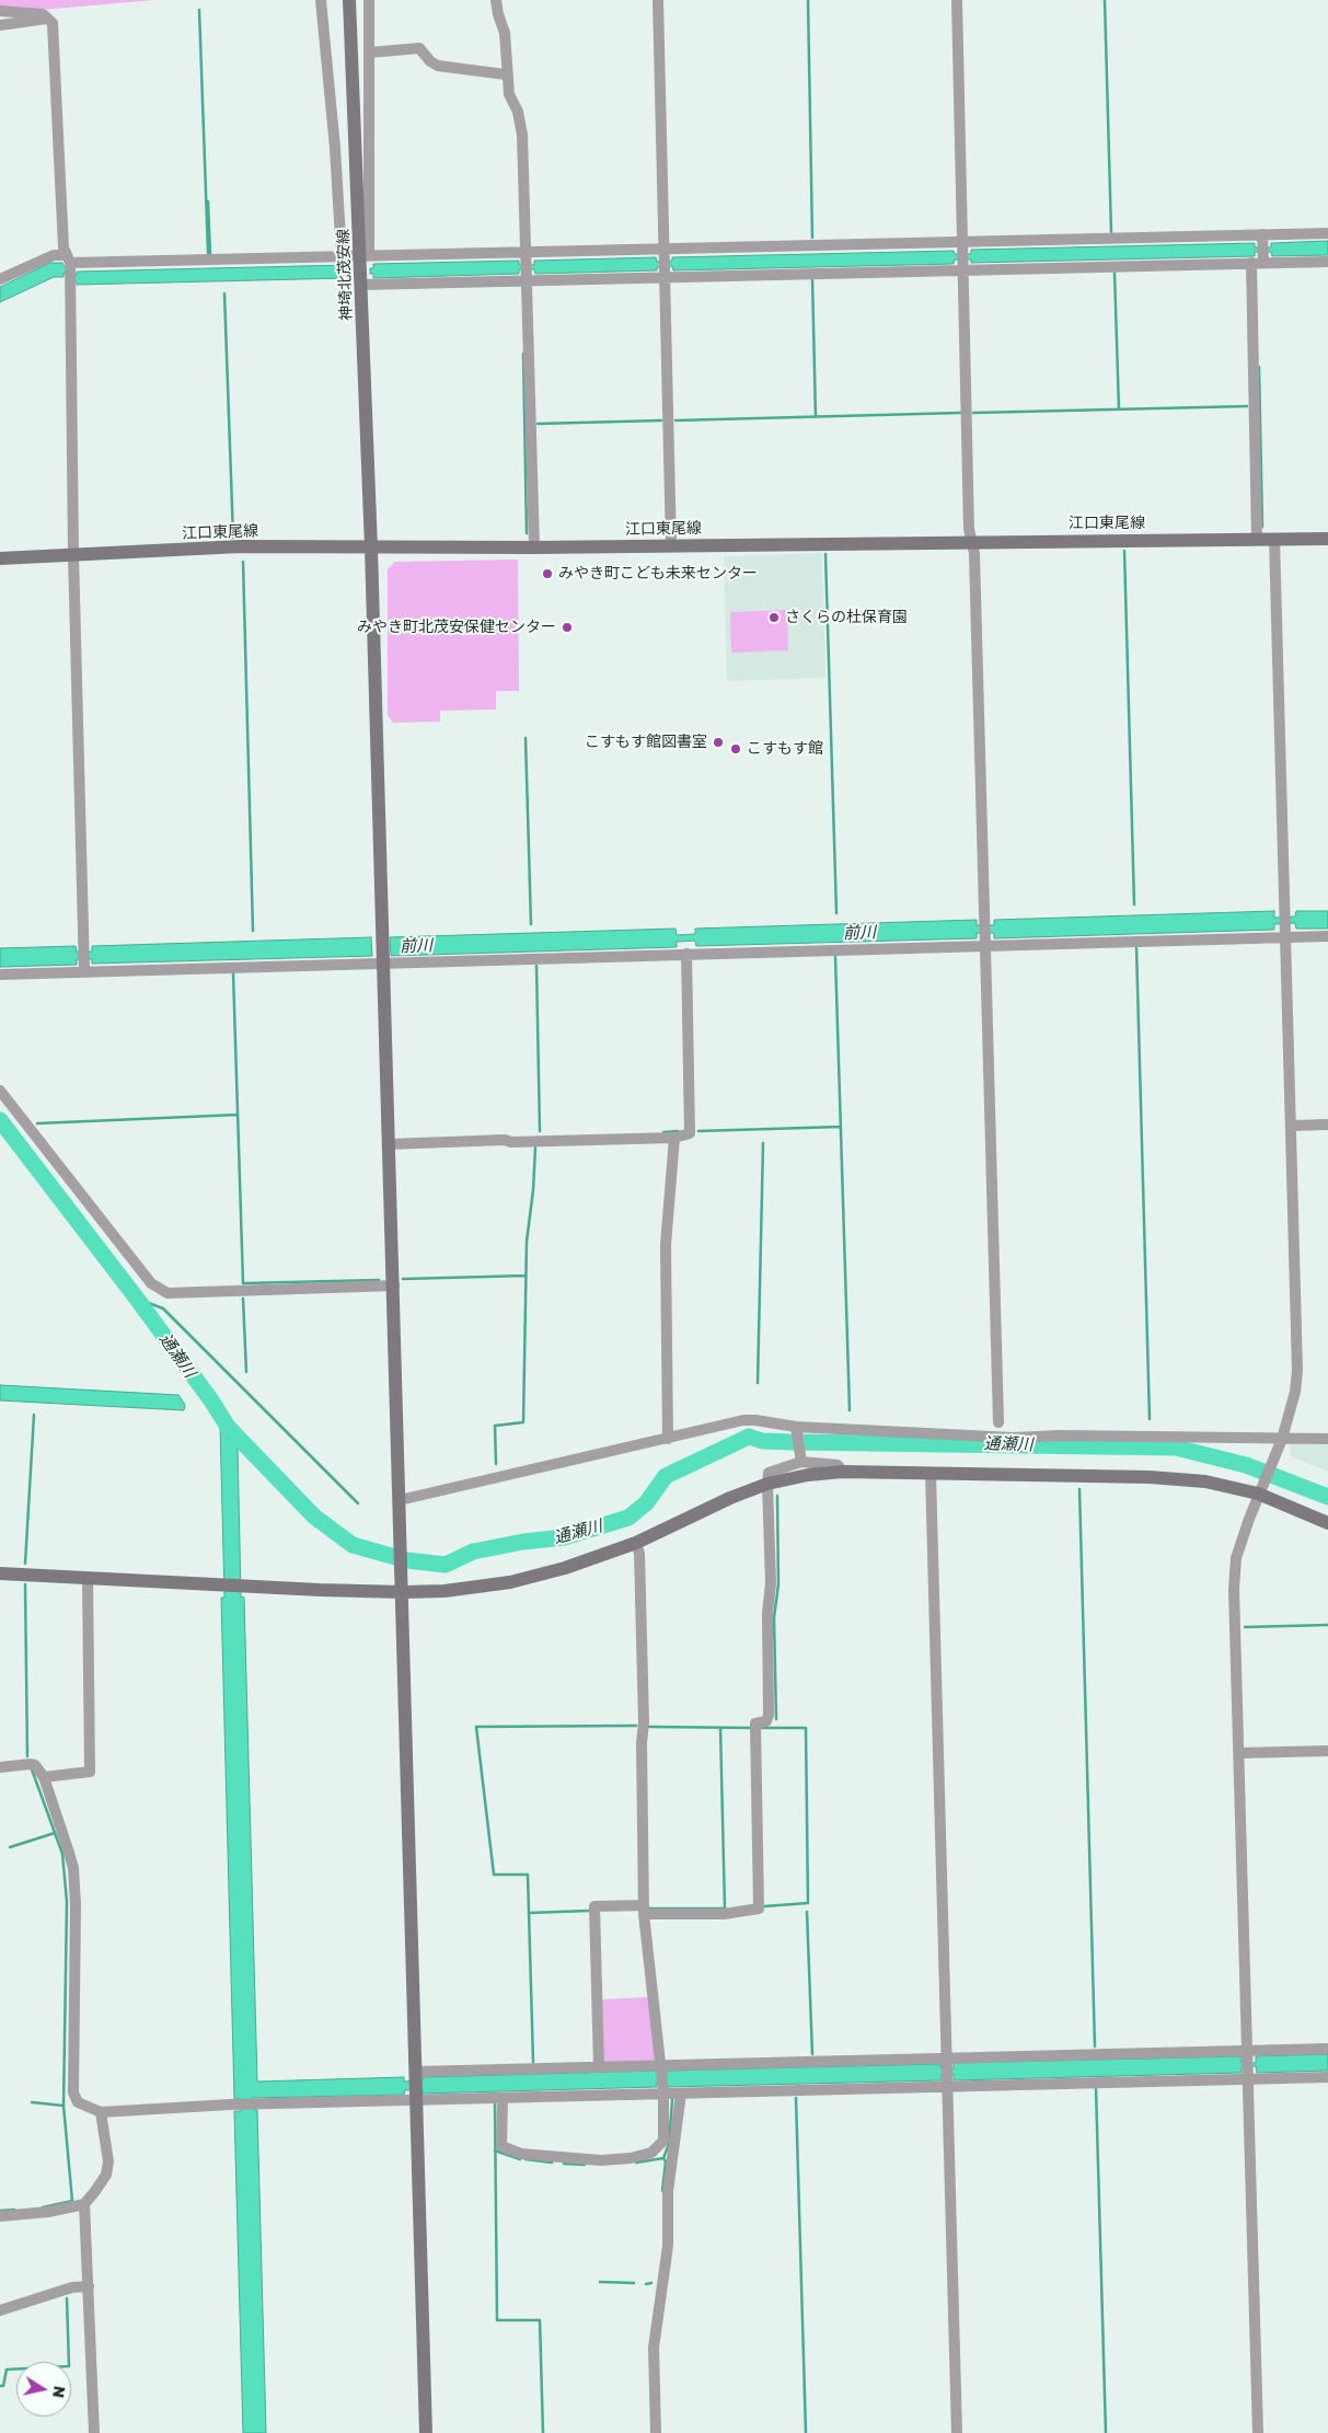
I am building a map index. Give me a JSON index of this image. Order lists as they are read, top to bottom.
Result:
{
  "streets": {
    "street": ["神埼北茂安線", "江口東尾線"]
  },
  "crossings": [
    ["神埼北茂安線", "江口東尾線"]
  ],
  "water": ["前川", "通瀬川"],
  "places": [
    "みやき町こども未来センター",
    "さくらの杜保育園",
    "みやき町北茂安保健センター",
    "こすもす館図書室",
    "こすもす館"
  ],
  "north": "right"
}
